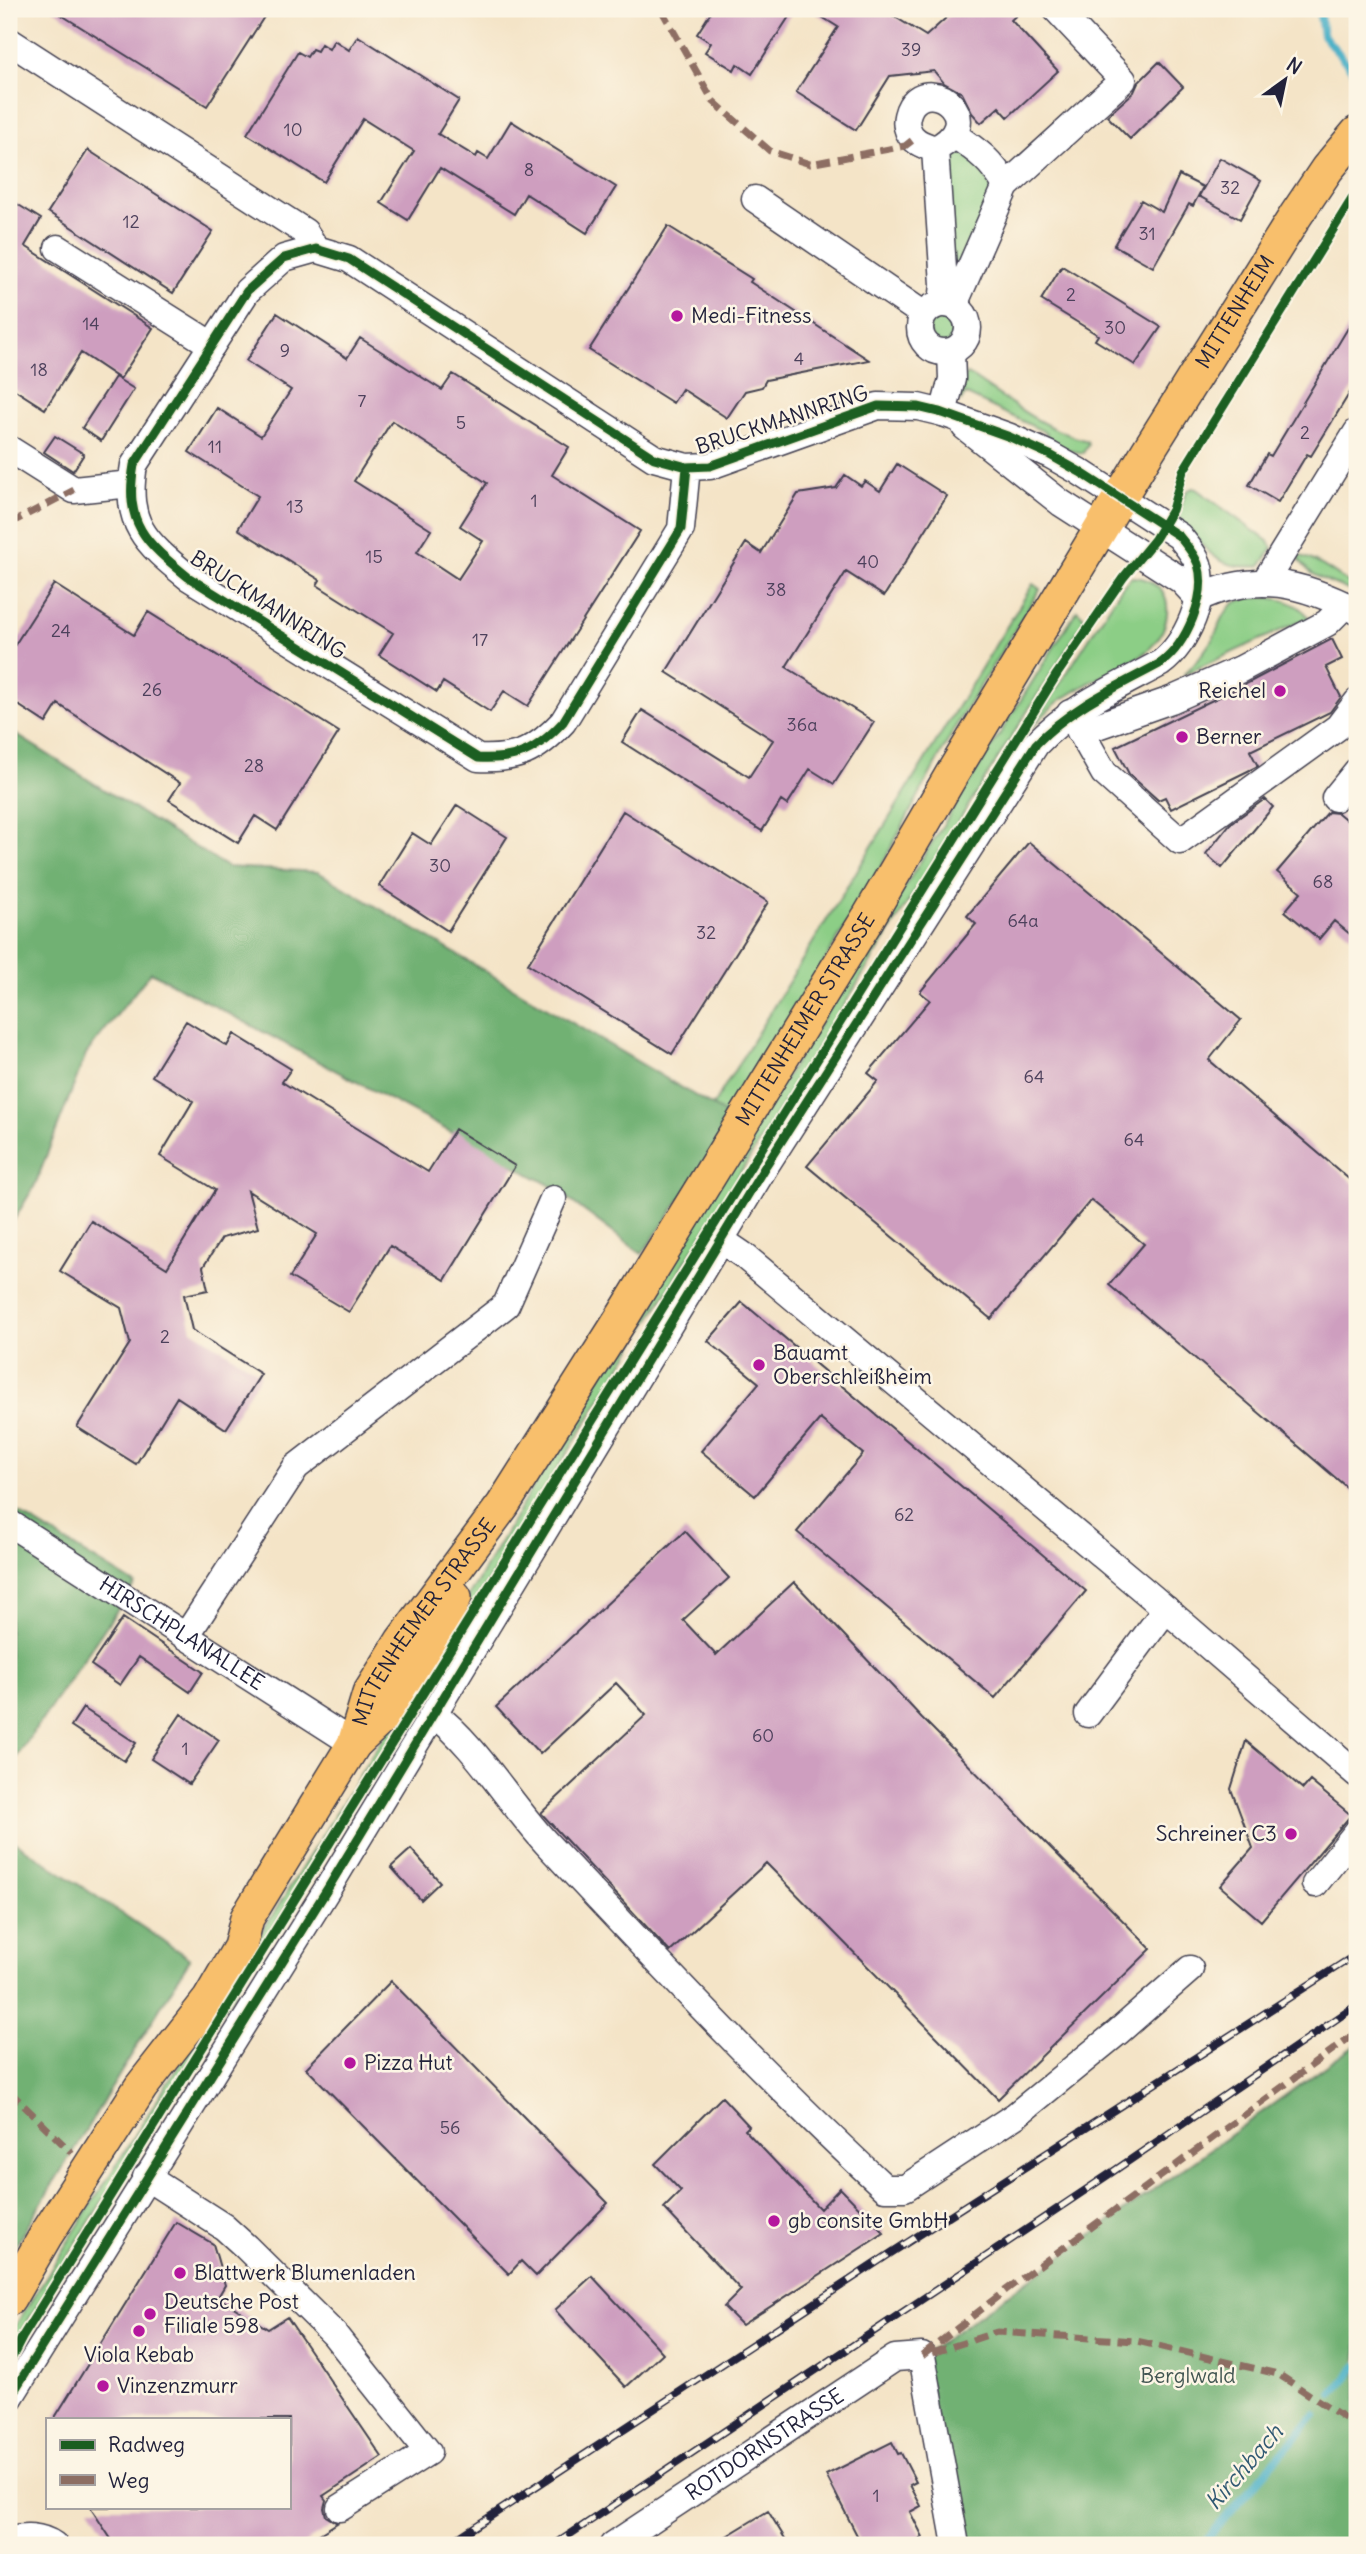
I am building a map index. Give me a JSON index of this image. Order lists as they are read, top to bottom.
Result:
{
  "streets": {
    "main road": ["MITTENHEIM", "MITTENHEIMER STRASSE"],
    "street": ["BRUCKMANNRING", "HIRSCHPLANALLEE", "ROTDORNSTRASSE"]
  },
  "crossings": [
    ["MITTENHEIM", "BRUCKMANNRING"],
    ["MITTENHEIM", "MITTENHEIMER STRASSE"],
    ["BRUCKMANNRING", "MITTENHEIMER STRASSE"],
    ["MITTENHEIMER STRASSE", "HIRSCHPLANALLEE"]
  ],
  "water": ["Kirchbach"],
  "parks": ["Berglwald"],
  "places": [
    "Medi-Fitness",
    "Reichel",
    "Berner",
    "Bauamt Oberschleißheim",
    "Schreiner C3",
    "Pizza Hut",
    "gb consite GmbH",
    "Blattwerk Blumenladen",
    "Deutsche Post Filiale 598",
    "Viola Kebab",
    "Vinzenzmurr"
  ],
  "house_numbers": [
    "39",
    "10",
    "8",
    "32",
    "12",
    "31",
    "2",
    "14",
    "30",
    "9",
    "4",
    "18",
    "7",
    "5",
    "2",
    "11",
    "1",
    "13",
    "15",
    "40",
    "38",
    "24",
    "17",
    "26",
    "36a",
    "28",
    "30",
    "68",
    "64a",
    "32",
    "64",
    "64",
    "2",
    "62",
    "60",
    "1",
    "56",
    "1"
  ],
  "legend": ["Radweg", "Weg"],
  "north": "top right"
}
